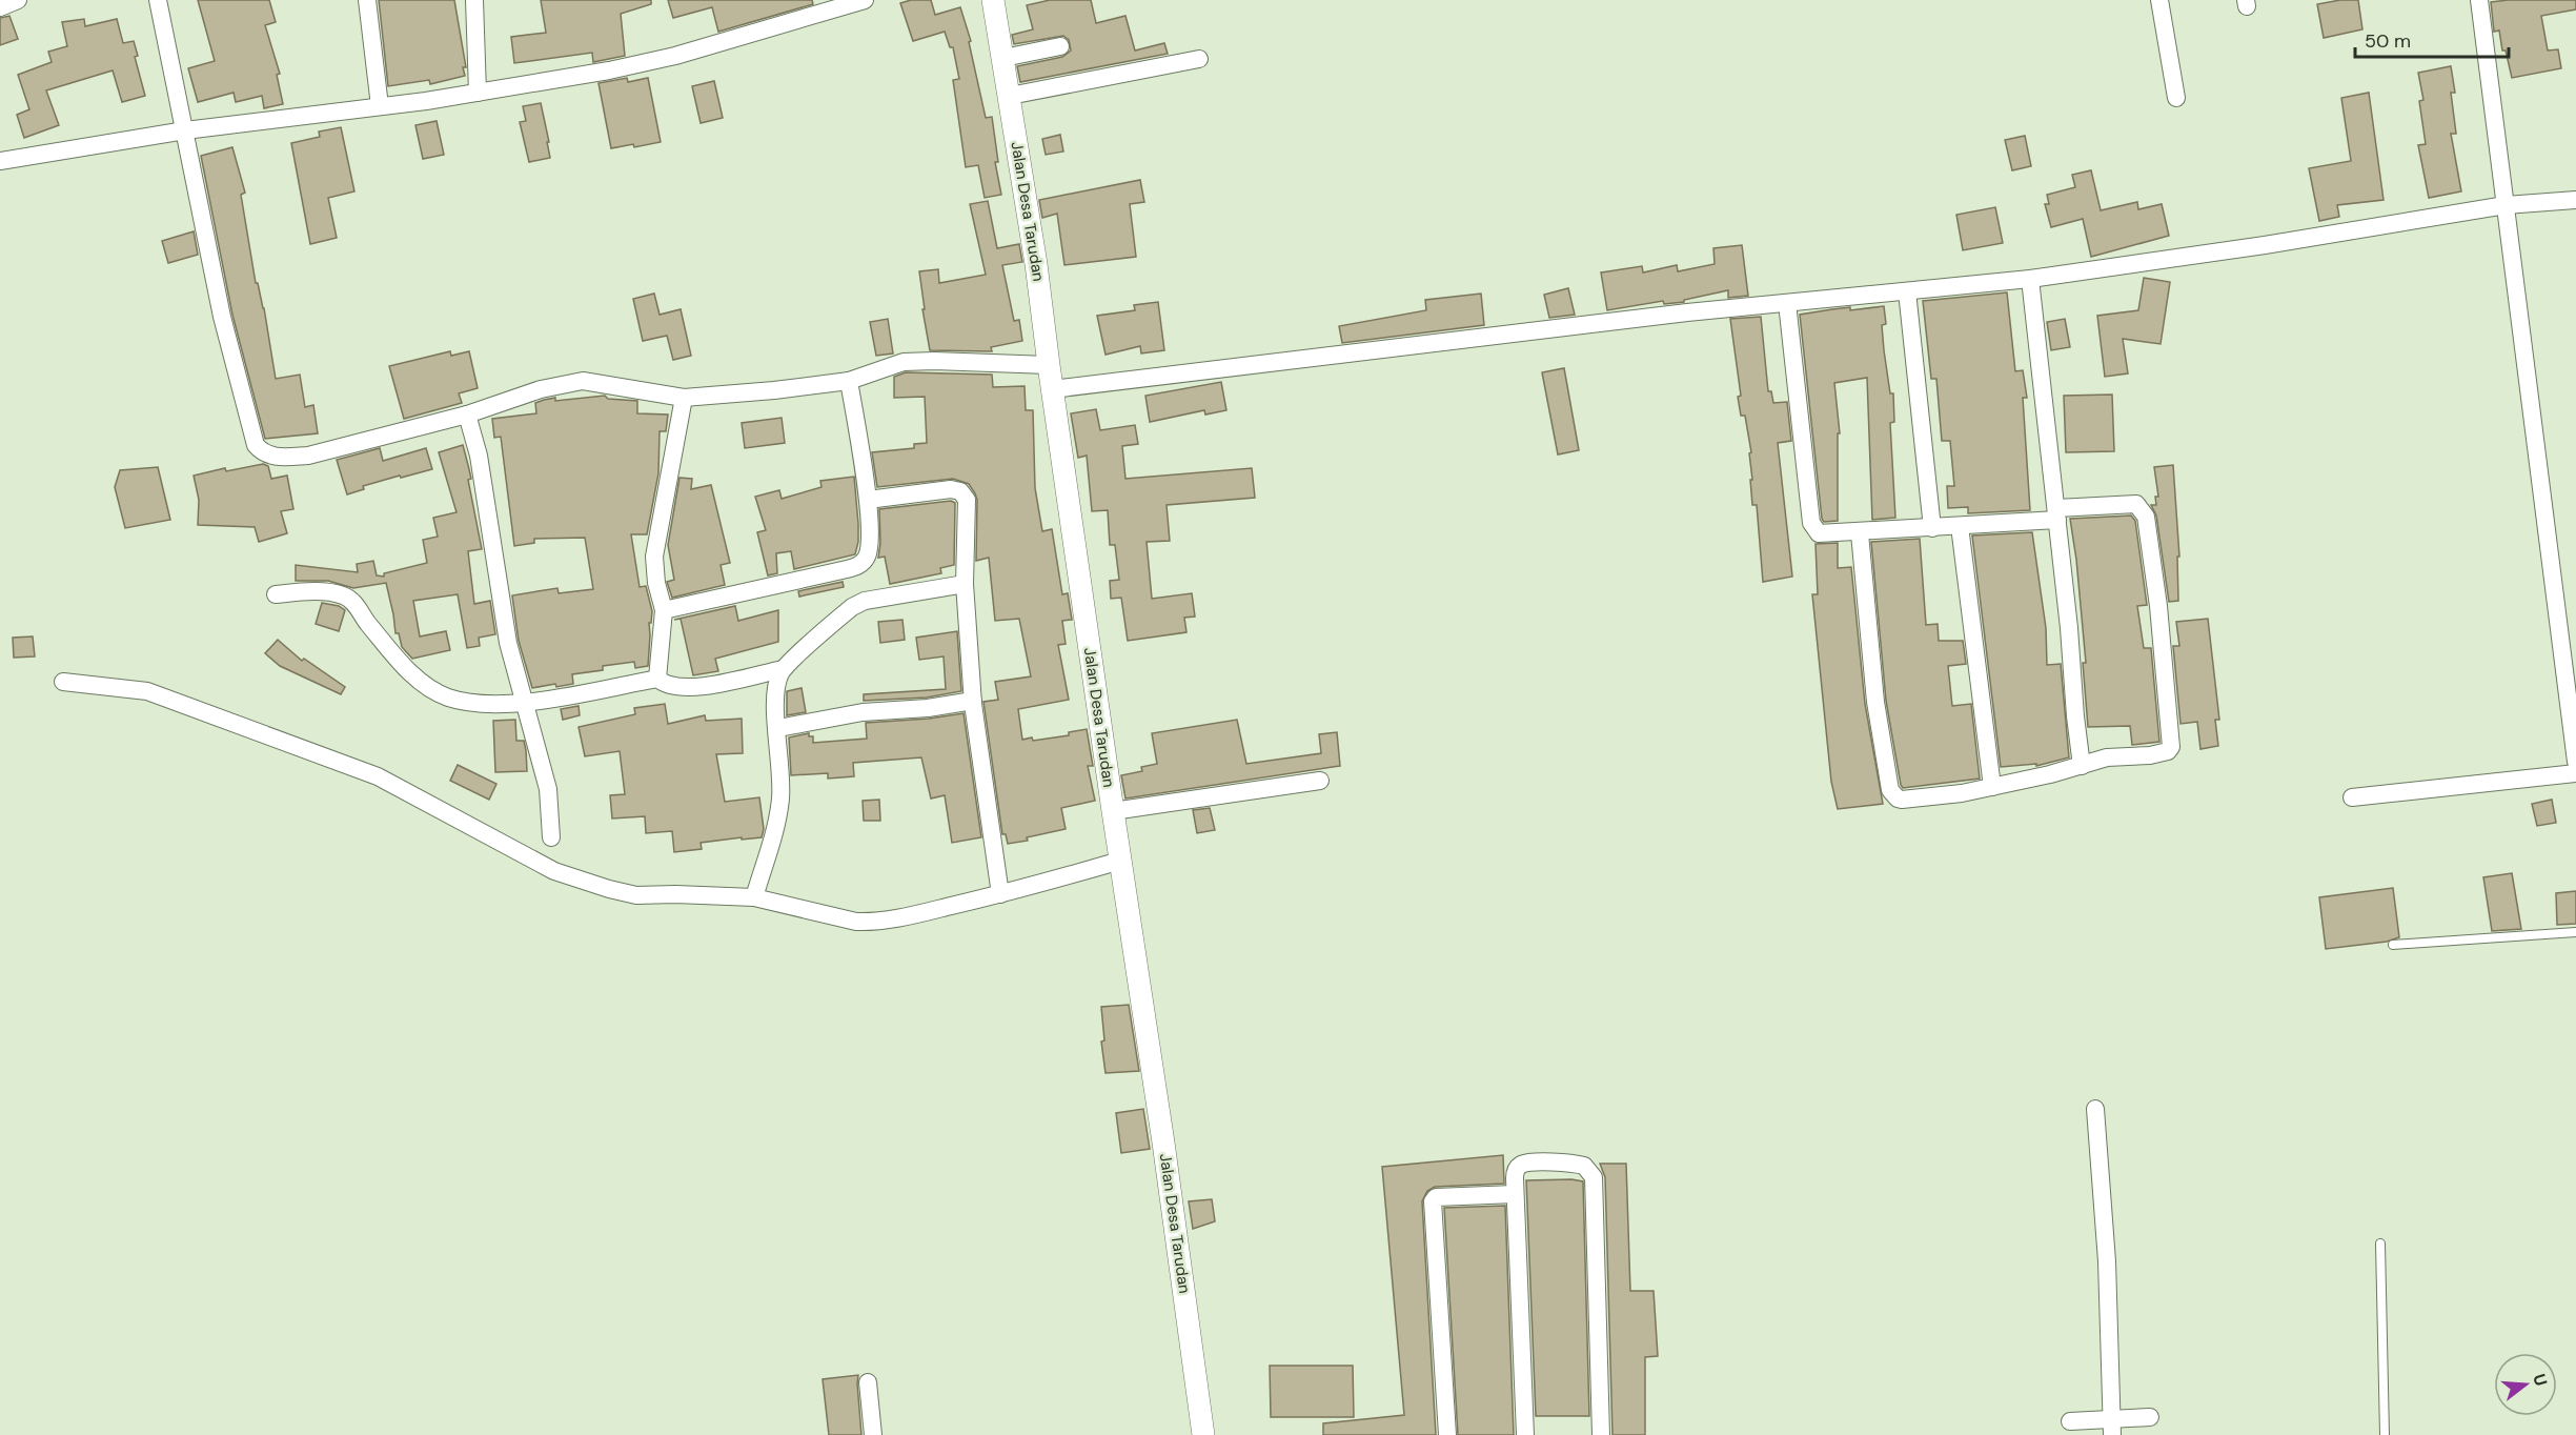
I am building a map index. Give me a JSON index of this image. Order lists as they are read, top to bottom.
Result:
{
  "streets": {
    "street": ["Jalan Desa Tarudan"]
  },
  "scale_bar": "50 m",
  "north": "right"
}
